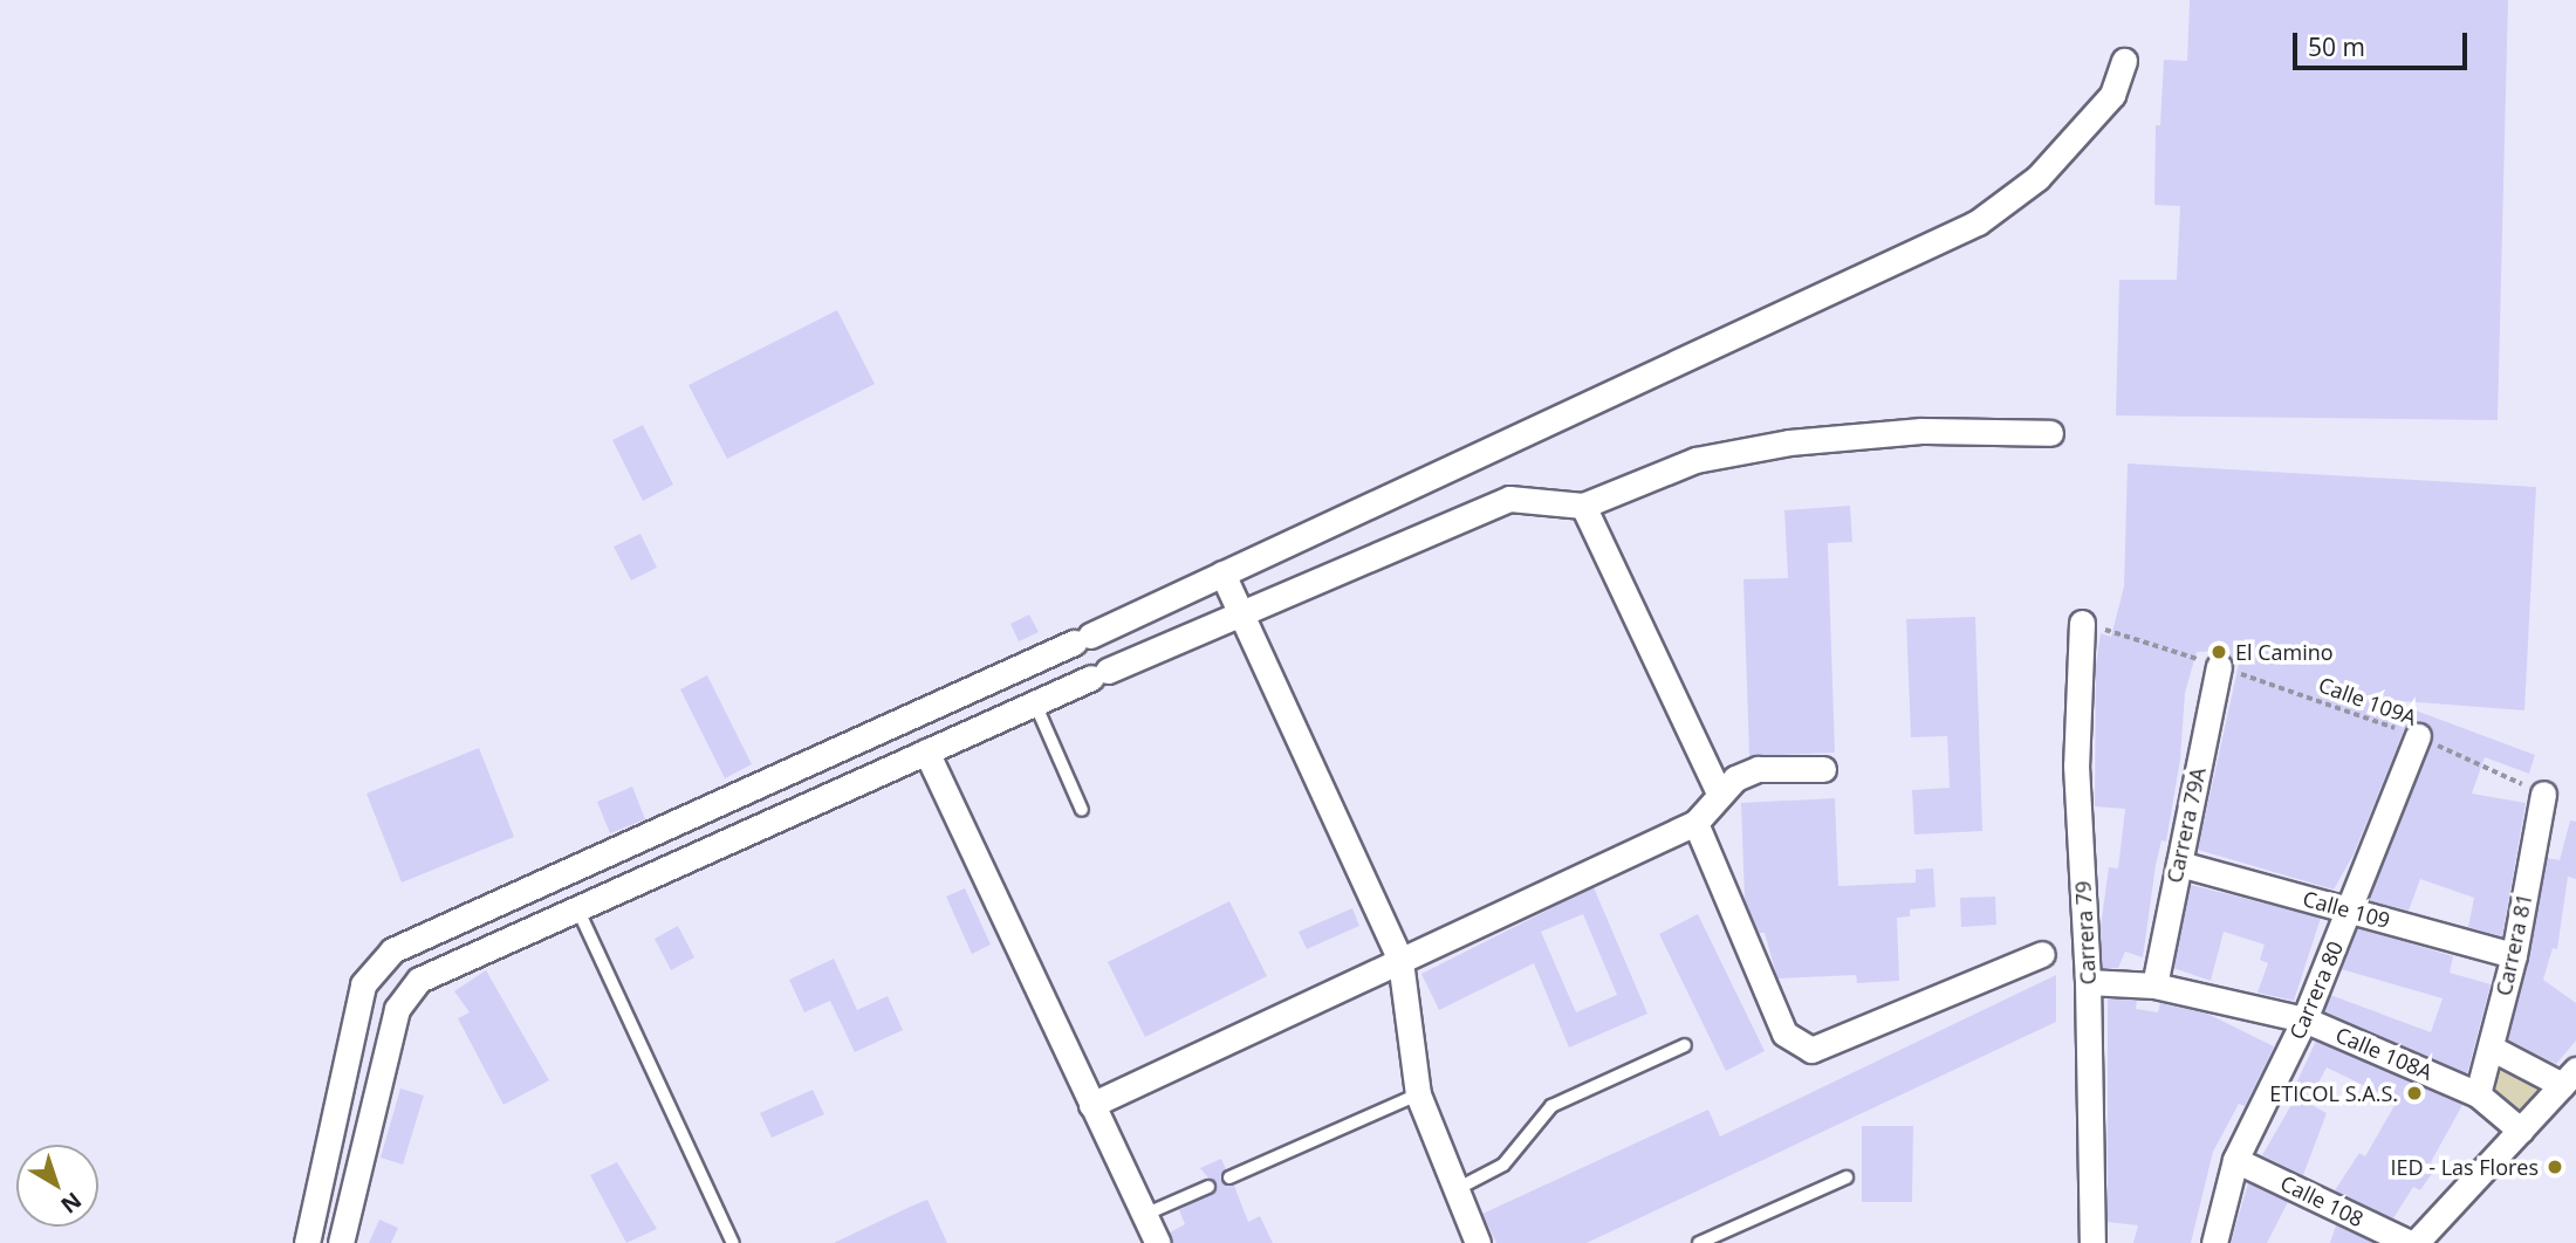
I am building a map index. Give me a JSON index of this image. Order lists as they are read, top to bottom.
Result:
{
  "streets": {
    "street": [
      "Carrera 79A",
      "Calle 109",
      "Carrera 79",
      "Carrera 81",
      "Carrera 80",
      "Calle 108A",
      "Calle 108"
    ],
    "path": ["Calle 109A"]
  },
  "crossings": [
    ["Calle 109A", "Carrera 79A"],
    ["Calle 109A", "Carrera 79"],
    ["Calle 109A", "Carrera 81"],
    ["Calle 109A", "Carrera 80"],
    ["Carrera 79A", "Calle 109"],
    ["Carrera 79A", "Calle 108A"],
    ["Calle 109", "Carrera 81"],
    ["Calle 109", "Carrera 80"],
    ["Carrera 79", "Calle 108A"],
    ["Carrera 81", "Calle 108A"],
    ["Carrera 80", "Calle 108A"],
    ["Carrera 80", "Calle 108"]
  ],
  "places": ["El Camino", "ETICOL S.A.S.", "IED - Las Flores"],
  "scale_bar": "50 m",
  "north": "bottom right"
}
